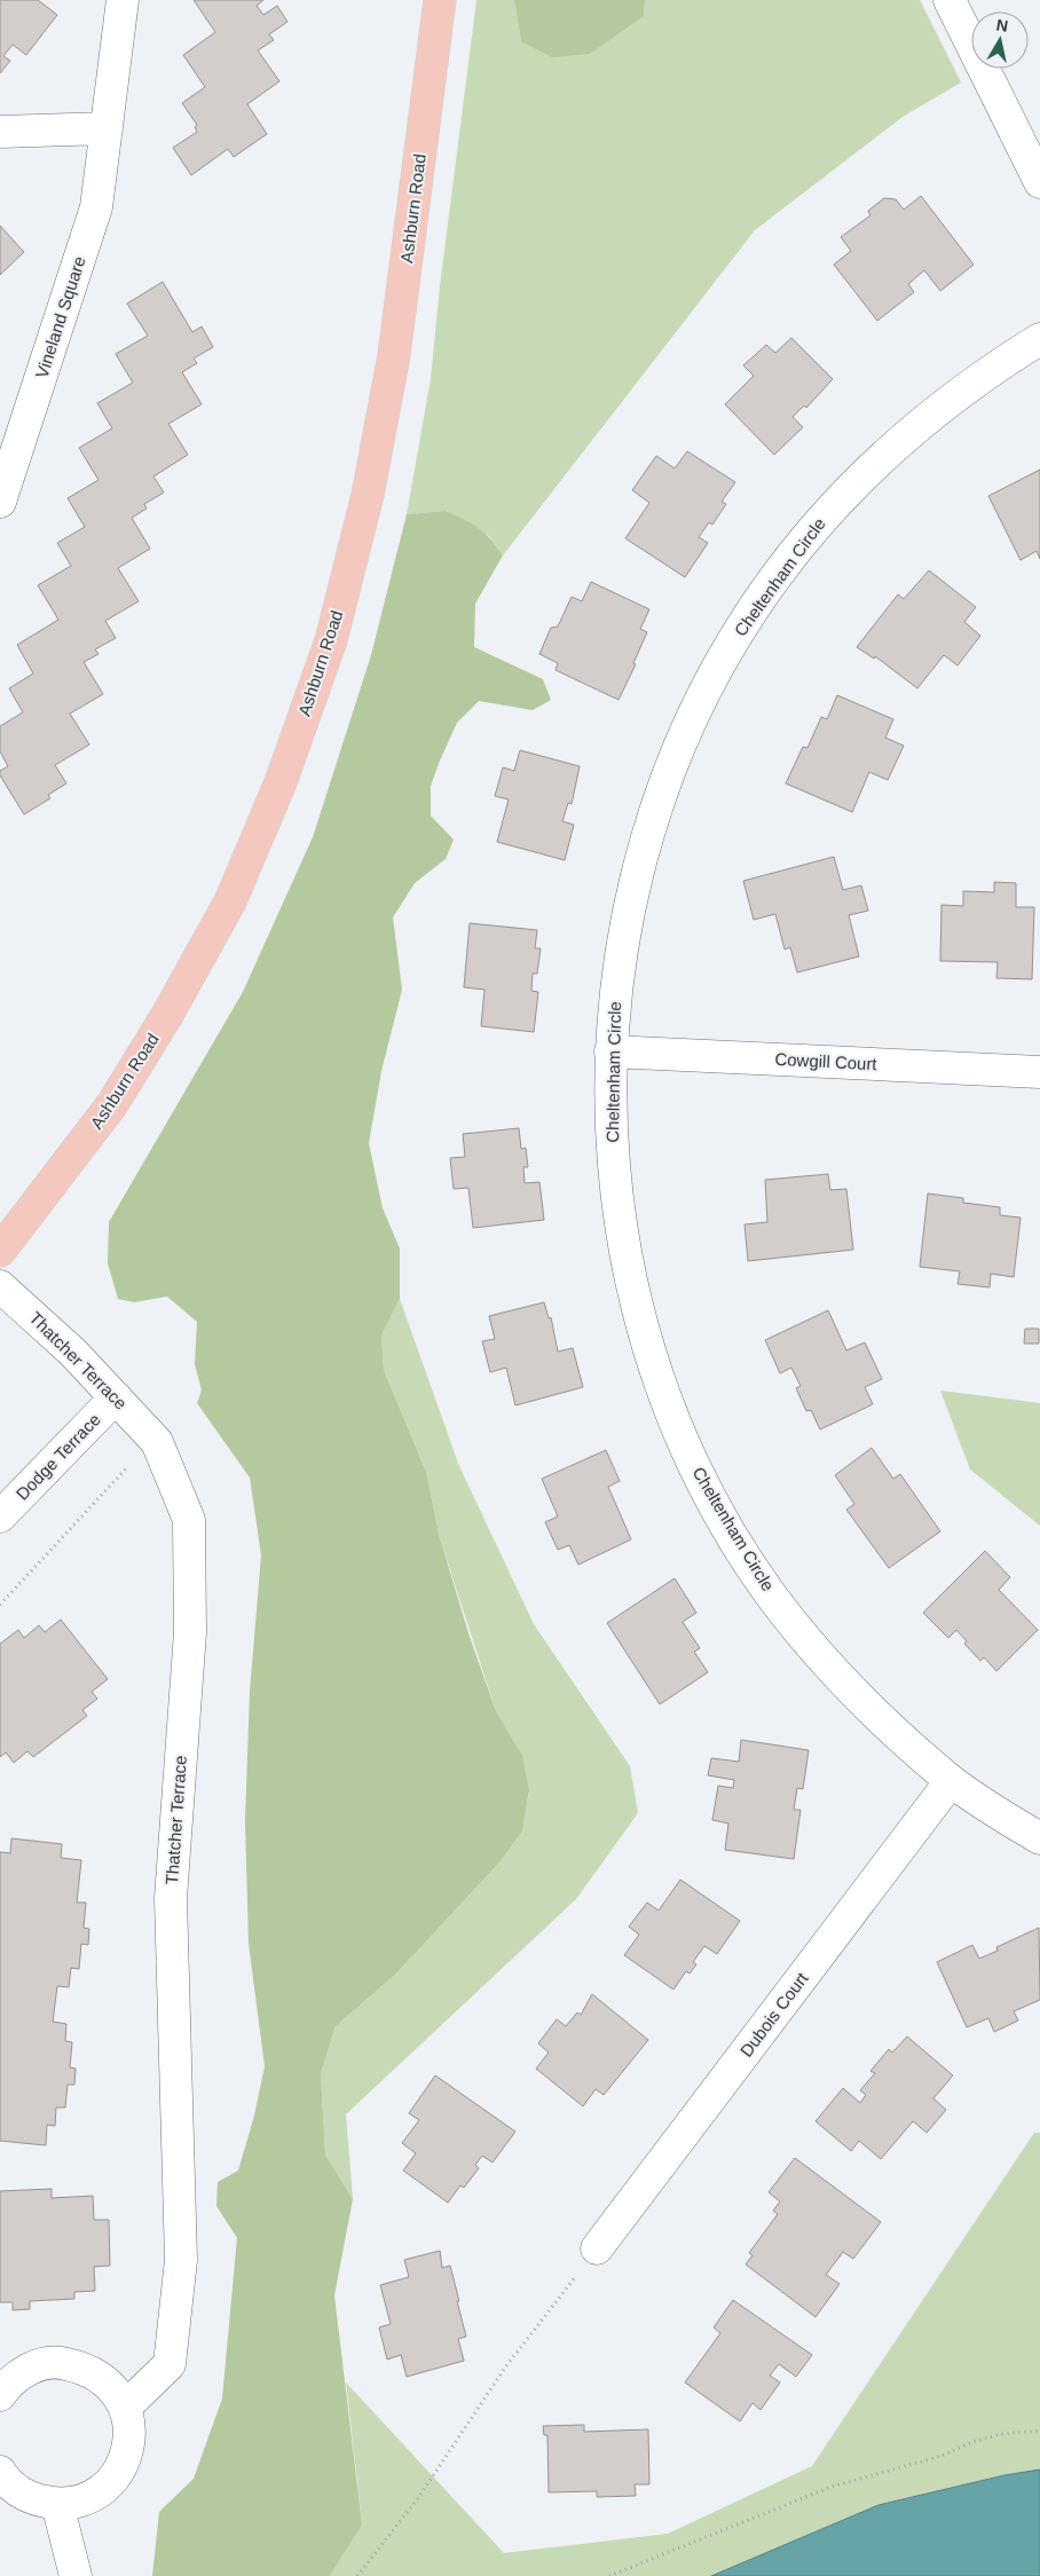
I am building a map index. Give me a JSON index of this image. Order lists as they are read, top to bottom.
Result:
{
  "streets": {
    "main road": ["Ashburn Road"],
    "street": [
      "Vineland Square",
      "Cheltenham Circle",
      "Cowgill Court",
      "Thatcher Terrace",
      "Dodge Terrace",
      "Dubois Court"
    ]
  },
  "crossings": [
    ["Cheltenham Circle", "Cowgill Court"],
    ["Cheltenham Circle", "Dubois Court"],
    ["Thatcher Terrace", "Dodge Terrace"]
  ],
  "north": "top"
}
